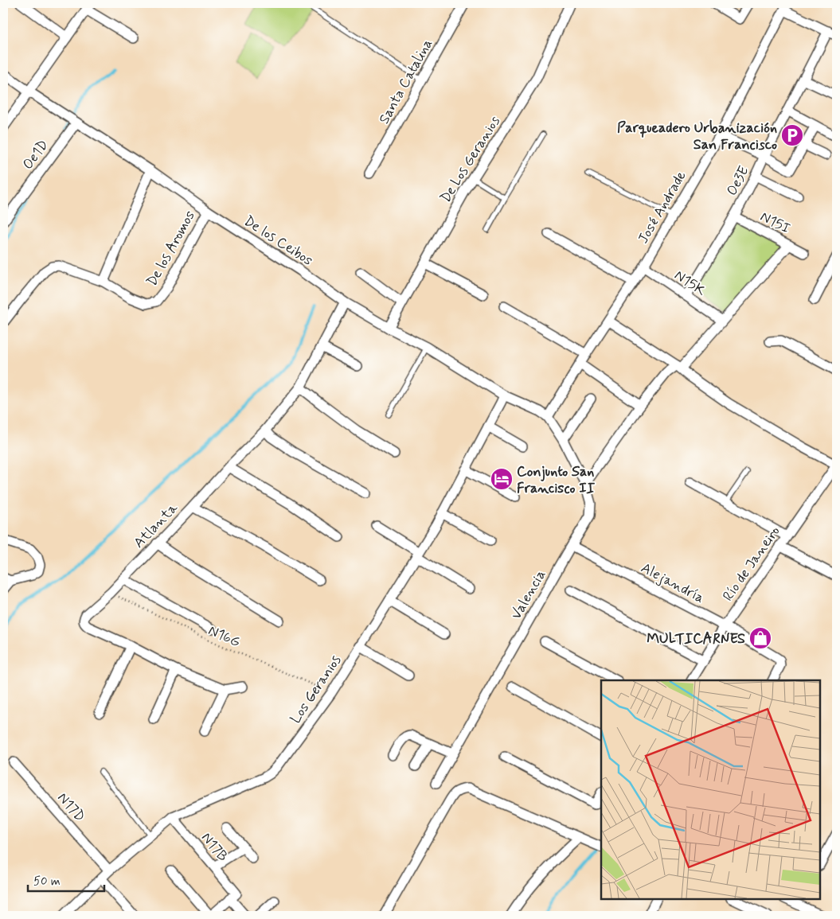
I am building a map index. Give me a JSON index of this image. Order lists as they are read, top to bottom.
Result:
{
  "streets": {
    "street": [
      "Santa Catalina",
      "Oe1D",
      "De Los Geranios",
      "Oe3E",
      "José Andrade",
      "N15I",
      "De los Ceibos",
      "De los Aromos",
      "N15K",
      "Atlanta",
      "Río de Janeiro",
      "Alejandría",
      "Valencia",
      "Los Geranios",
      "N17D",
      "N17B"
    ],
    "path": ["N16G"]
  },
  "crossings": [
    ["Oe1D", "De los Ceibos"],
    ["De Los Geranios", "De los Ceibos"],
    ["Oe3E", "N15I"],
    ["Oe3E", "N15K"],
    ["José Andrade", "De los Ceibos"],
    ["José Andrade", "N15K"],
    ["José Andrade", "Valencia"],
    ["De los Ceibos", "De los Aromos"],
    ["De los Ceibos", "Atlanta"],
    ["De los Ceibos", "Valencia"],
    ["De los Ceibos", "Los Geranios"],
    ["Atlanta", "N16G"],
    ["Río de Janeiro", "Alejandría"],
    ["Alejandría", "Valencia"],
    ["N16G", "Los Geranios"],
    ["Los Geranios", "N17D"],
    ["Los Geranios", "N17B"]
  ],
  "places": {
    "parking": ["Parqueadero Urbanización San Francisco"],
    "hotel": ["Conjunto San Francisco II"],
    "shop": ["MULTICARNES"]
  },
  "scale_bar": "50 m"
}
